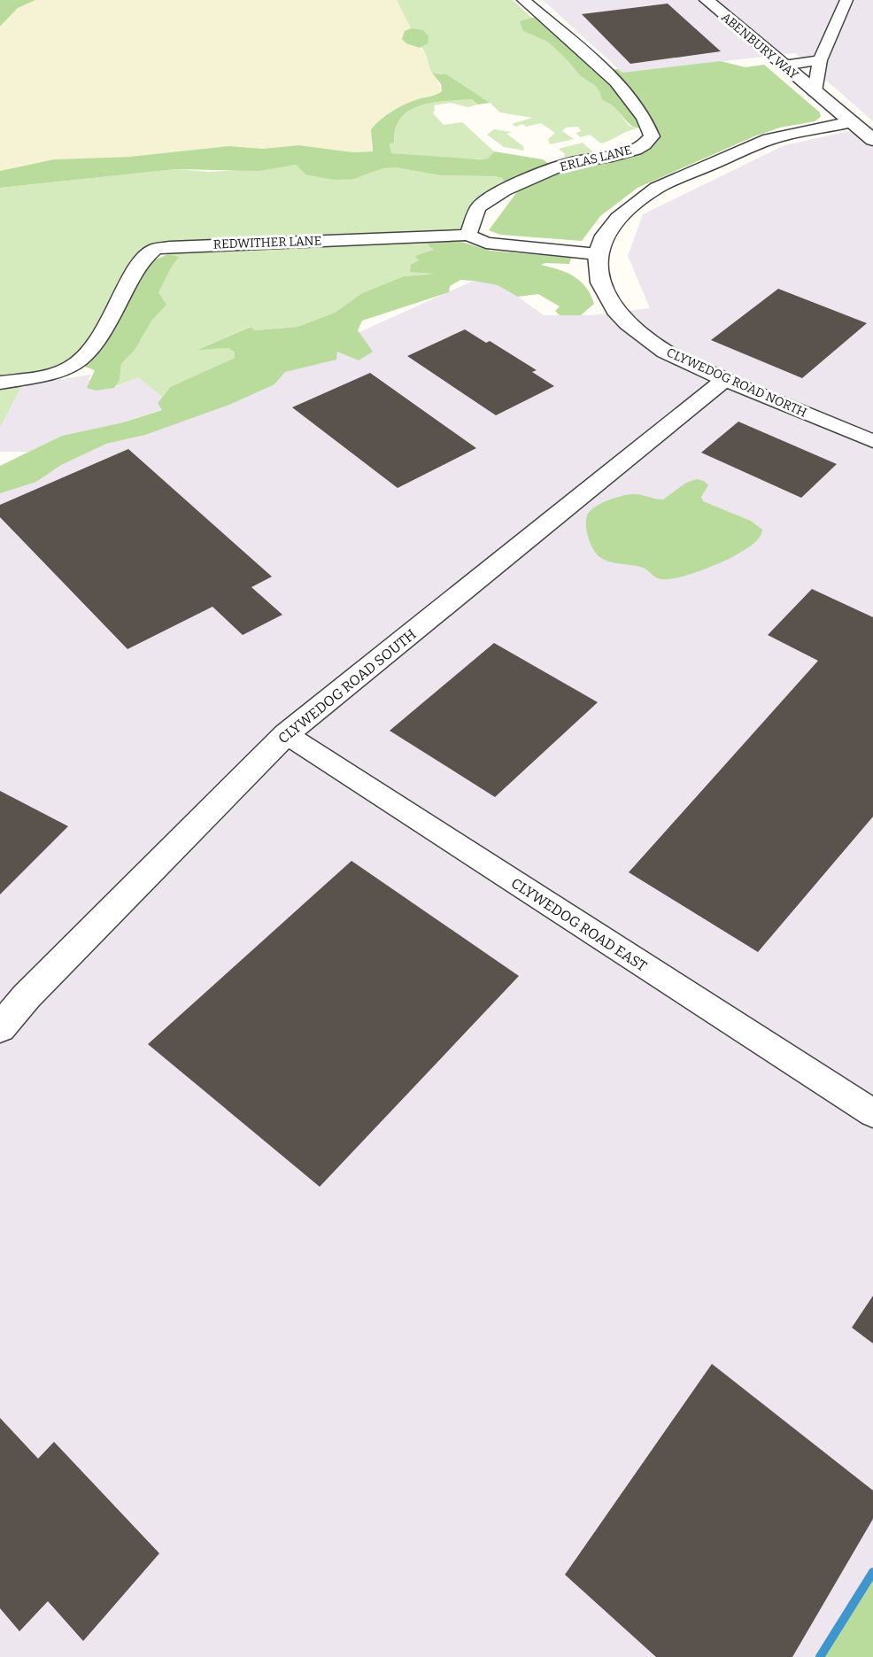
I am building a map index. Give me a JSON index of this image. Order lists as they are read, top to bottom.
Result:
{
  "streets": {
    "street": [
      "ABENBURY WAY",
      "ERLAS LANE",
      "REDWITHER LANE",
      "CLYWEDOG ROAD NORTH",
      "CLYWEDOG ROAD SOUTH",
      "CLYWEDOG ROAD EAST"
    ]
  },
  "crossings": [
    ["ERLAS LANE", "REDWITHER LANE"],
    ["REDWITHER LANE", "CLYWEDOG ROAD NORTH"],
    ["CLYWEDOG ROAD NORTH", "CLYWEDOG ROAD SOUTH"],
    ["CLYWEDOG ROAD SOUTH", "CLYWEDOG ROAD EAST"]
  ]
}
